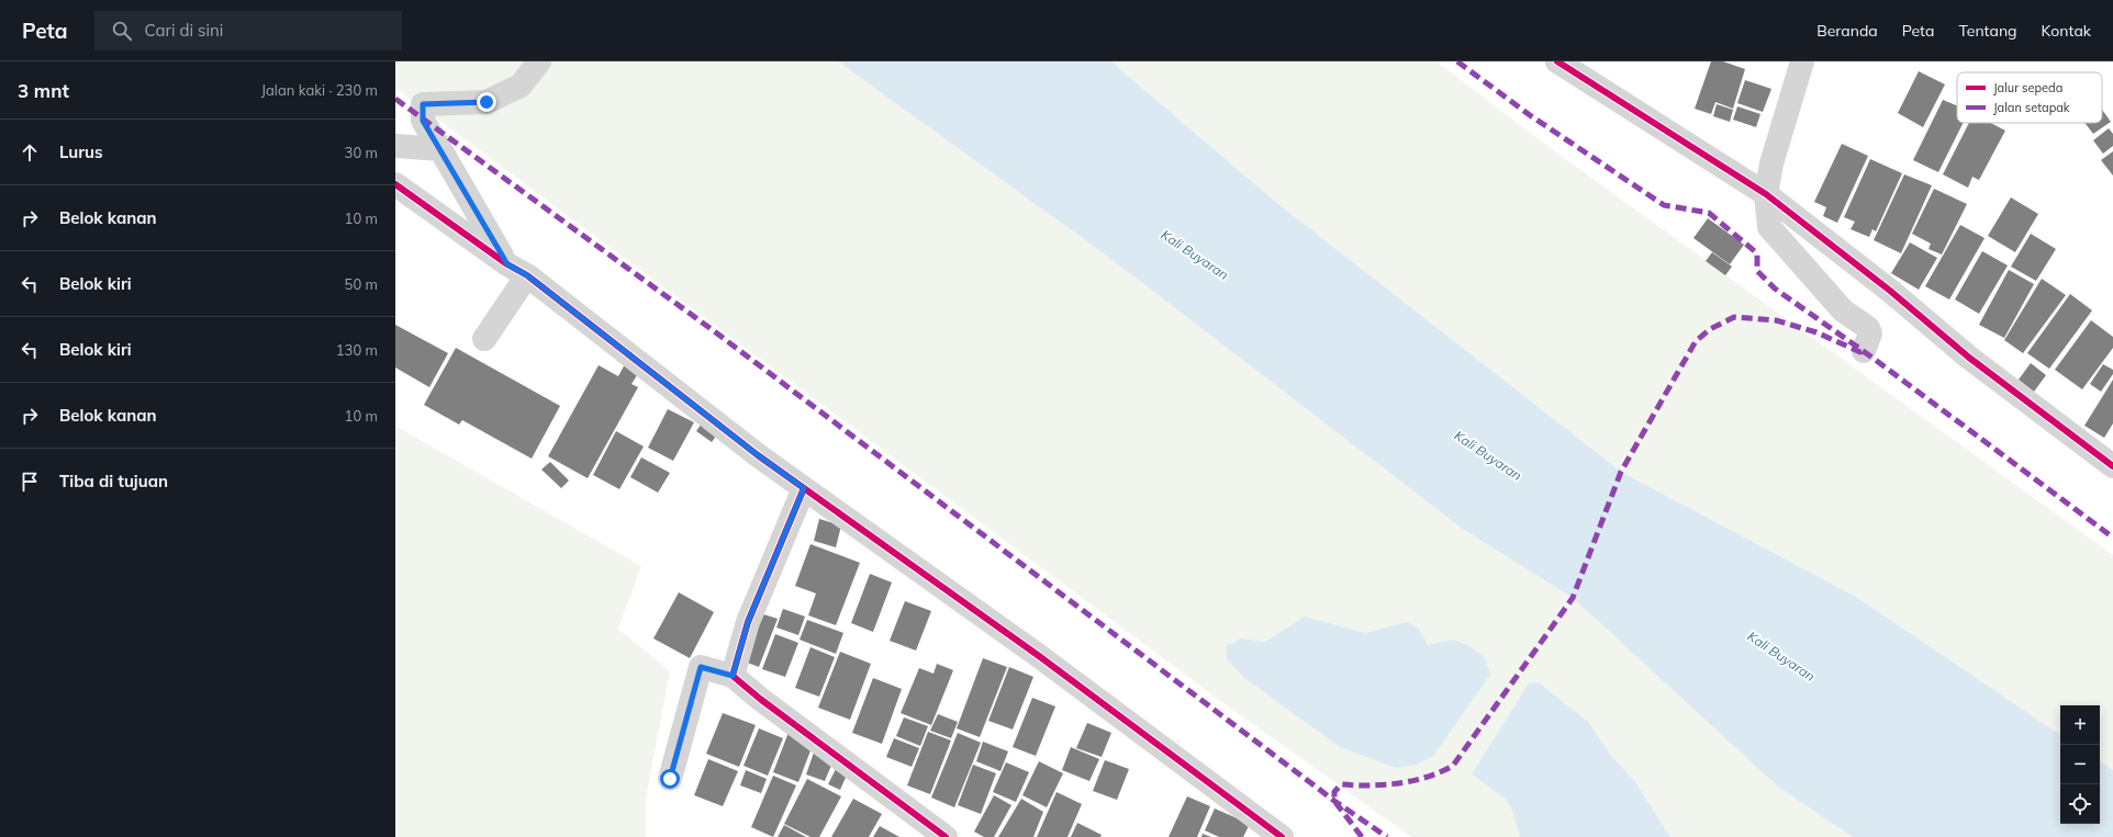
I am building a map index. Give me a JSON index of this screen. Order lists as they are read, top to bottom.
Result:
{
  "water": ["Kali Buyaran"],
  "legend": ["Jalur sepeda", "Jalan setapak"],
  "page": {
    "header": "Peta",
    "search": "Cari di sini",
    "nav": [
      "Beranda",
      "Peta",
      "Tentang",
      "Kontak"
    ],
    "heading": ["3 mnt", "Jalan kaki · 230 m"],
    "list": [
      ["Lurus", "30 m"],
      ["Belok kanan", "10 m"],
      ["Belok kiri", "50 m"],
      ["Belok kiri", "130 m"],
      ["Belok kanan", "10 m"],
      "Tiba di tujuan"
    ],
    "map_buttons": ["+", "−"]
  }
}
